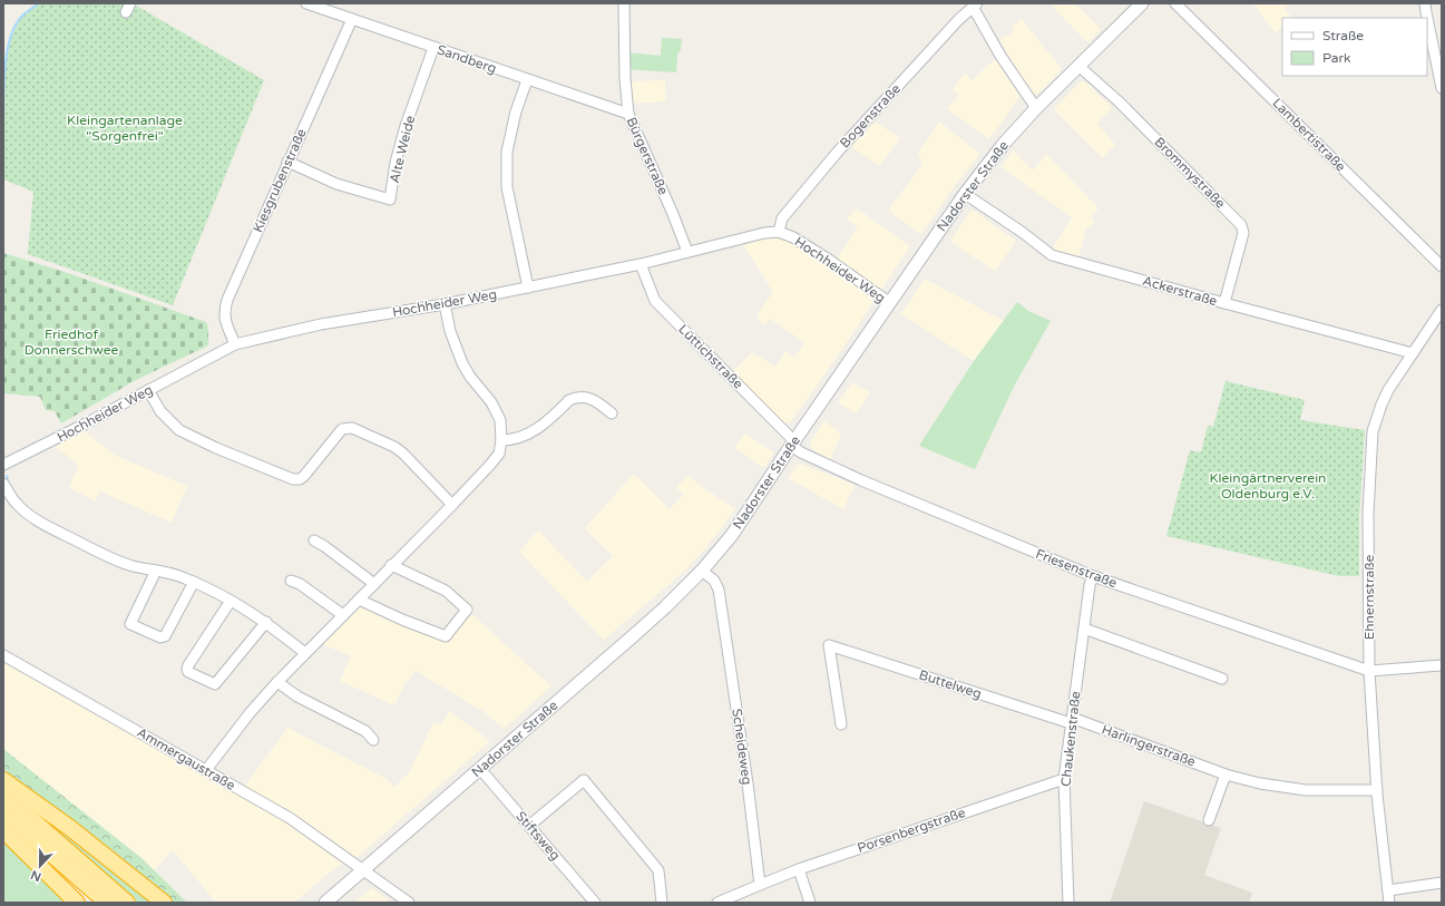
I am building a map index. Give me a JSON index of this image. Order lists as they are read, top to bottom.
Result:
{
  "streets": {
    "street": [
      "Sandberg",
      "Bogenstraße",
      "Lambertistraße",
      "Alte Weide",
      "Bürgerstraße",
      "Brommystraße",
      "Kiesgrubenstraße",
      "Nadorster Straße",
      "Hochheider Weg",
      "Ackerstraße",
      "Lüttichstraße",
      "Friesenstraße",
      "Ehnernstraße",
      "Buttelweg",
      "Chaukenstraße",
      "Harlingerstraße",
      "Scheideweg",
      "Ammergaustraße",
      "Porsenbergstraße",
      "Stiftsweg"
    ]
  },
  "crossings": [
    ["Sandberg", "Alte Weide"],
    ["Sandberg", "Bürgerstraße"],
    ["Sandberg", "Kiesgrubenstraße"],
    ["Bogenstraße", "Nadorster Straße"],
    ["Bogenstraße", "Hochheider Weg"],
    ["Alte Weide", "Kiesgrubenstraße"],
    ["Bürgerstraße", "Hochheider Weg"],
    ["Brommystraße", "Nadorster Straße"],
    ["Brommystraße", "Ackerstraße"],
    ["Kiesgrubenstraße", "Hochheider Weg"],
    ["Nadorster Straße", "Hochheider Weg"],
    ["Nadorster Straße", "Ackerstraße"],
    ["Nadorster Straße", "Lüttichstraße"],
    ["Nadorster Straße", "Friesenstraße"],
    ["Nadorster Straße", "Scheideweg"],
    ["Nadorster Straße", "Ammergaustraße"],
    ["Nadorster Straße", "Stiftsweg"],
    ["Hochheider Weg", "Lüttichstraße"],
    ["Ackerstraße", "Ehnernstraße"],
    ["Lüttichstraße", "Friesenstraße"],
    ["Friesenstraße", "Ehnernstraße"],
    ["Friesenstraße", "Chaukenstraße"],
    ["Ehnernstraße", "Harlingerstraße"],
    ["Buttelweg", "Chaukenstraße"],
    ["Buttelweg", "Harlingerstraße"],
    ["Chaukenstraße", "Harlingerstraße"],
    ["Chaukenstraße", "Porsenbergstraße"],
    ["Scheideweg", "Porsenbergstraße"]
  ],
  "parks": ["Kleingartenanlage \"Sorgenfrei\"", "Friedhof Donnerschwee", "Kleingärtnerverein Oldenburg e.V."],
  "legend": ["Straße", "Park"],
  "north": "bottom"
}
